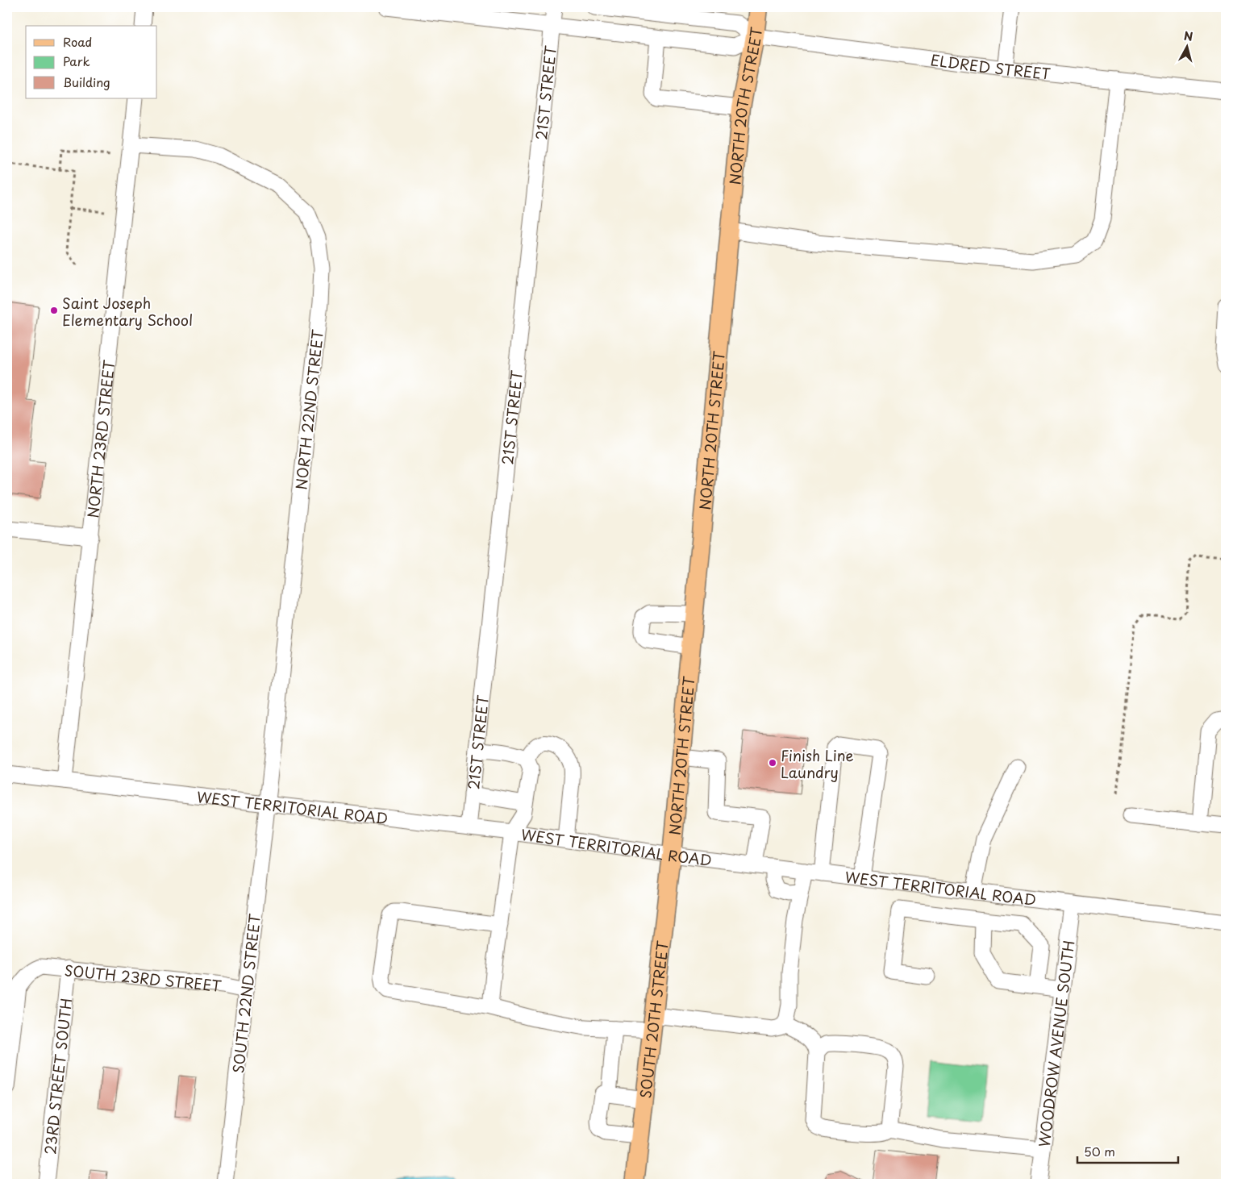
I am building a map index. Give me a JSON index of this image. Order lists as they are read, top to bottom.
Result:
{
  "streets": {
    "main road": ["NORTH 20TH STREET", "SOUTH 20TH STREET"],
    "street": [
      "ELDRED STREET",
      "21ST STREET",
      "NORTH 22ND STREET",
      "NORTH 23RD STREET",
      "WEST TERRITORIAL ROAD",
      "SOUTH 23RD STREET",
      "SOUTH 22ND STREET",
      "WOODROW AVENUE SOUTH",
      "23RD STREET SOUTH"
    ]
  },
  "crossings": [
    ["ELDRED STREET", "NORTH 20TH STREET"],
    ["21ST STREET", "WEST TERRITORIAL ROAD"],
    ["NORTH 20TH STREET", "WEST TERRITORIAL ROAD"],
    ["NORTH 20TH STREET", "SOUTH 20TH STREET"],
    ["NORTH 22ND STREET", "NORTH 23RD STREET"],
    ["NORTH 22ND STREET", "WEST TERRITORIAL ROAD"],
    ["NORTH 22ND STREET", "SOUTH 22ND STREET"],
    ["NORTH 23RD STREET", "WEST TERRITORIAL ROAD"],
    ["WEST TERRITORIAL ROAD", "SOUTH 22ND STREET"],
    ["WEST TERRITORIAL ROAD", "SOUTH 20TH STREET"],
    ["WEST TERRITORIAL ROAD", "WOODROW AVENUE SOUTH"],
    ["SOUTH 23RD STREET", "SOUTH 22ND STREET"],
    ["SOUTH 23RD STREET", "23RD STREET SOUTH"]
  ],
  "places": ["Saint Joseph Elementary School", "Finish Line Laundry"],
  "legend": ["Road", "Park", "Building"],
  "scale_bar": "50 m",
  "north": "top"
}
